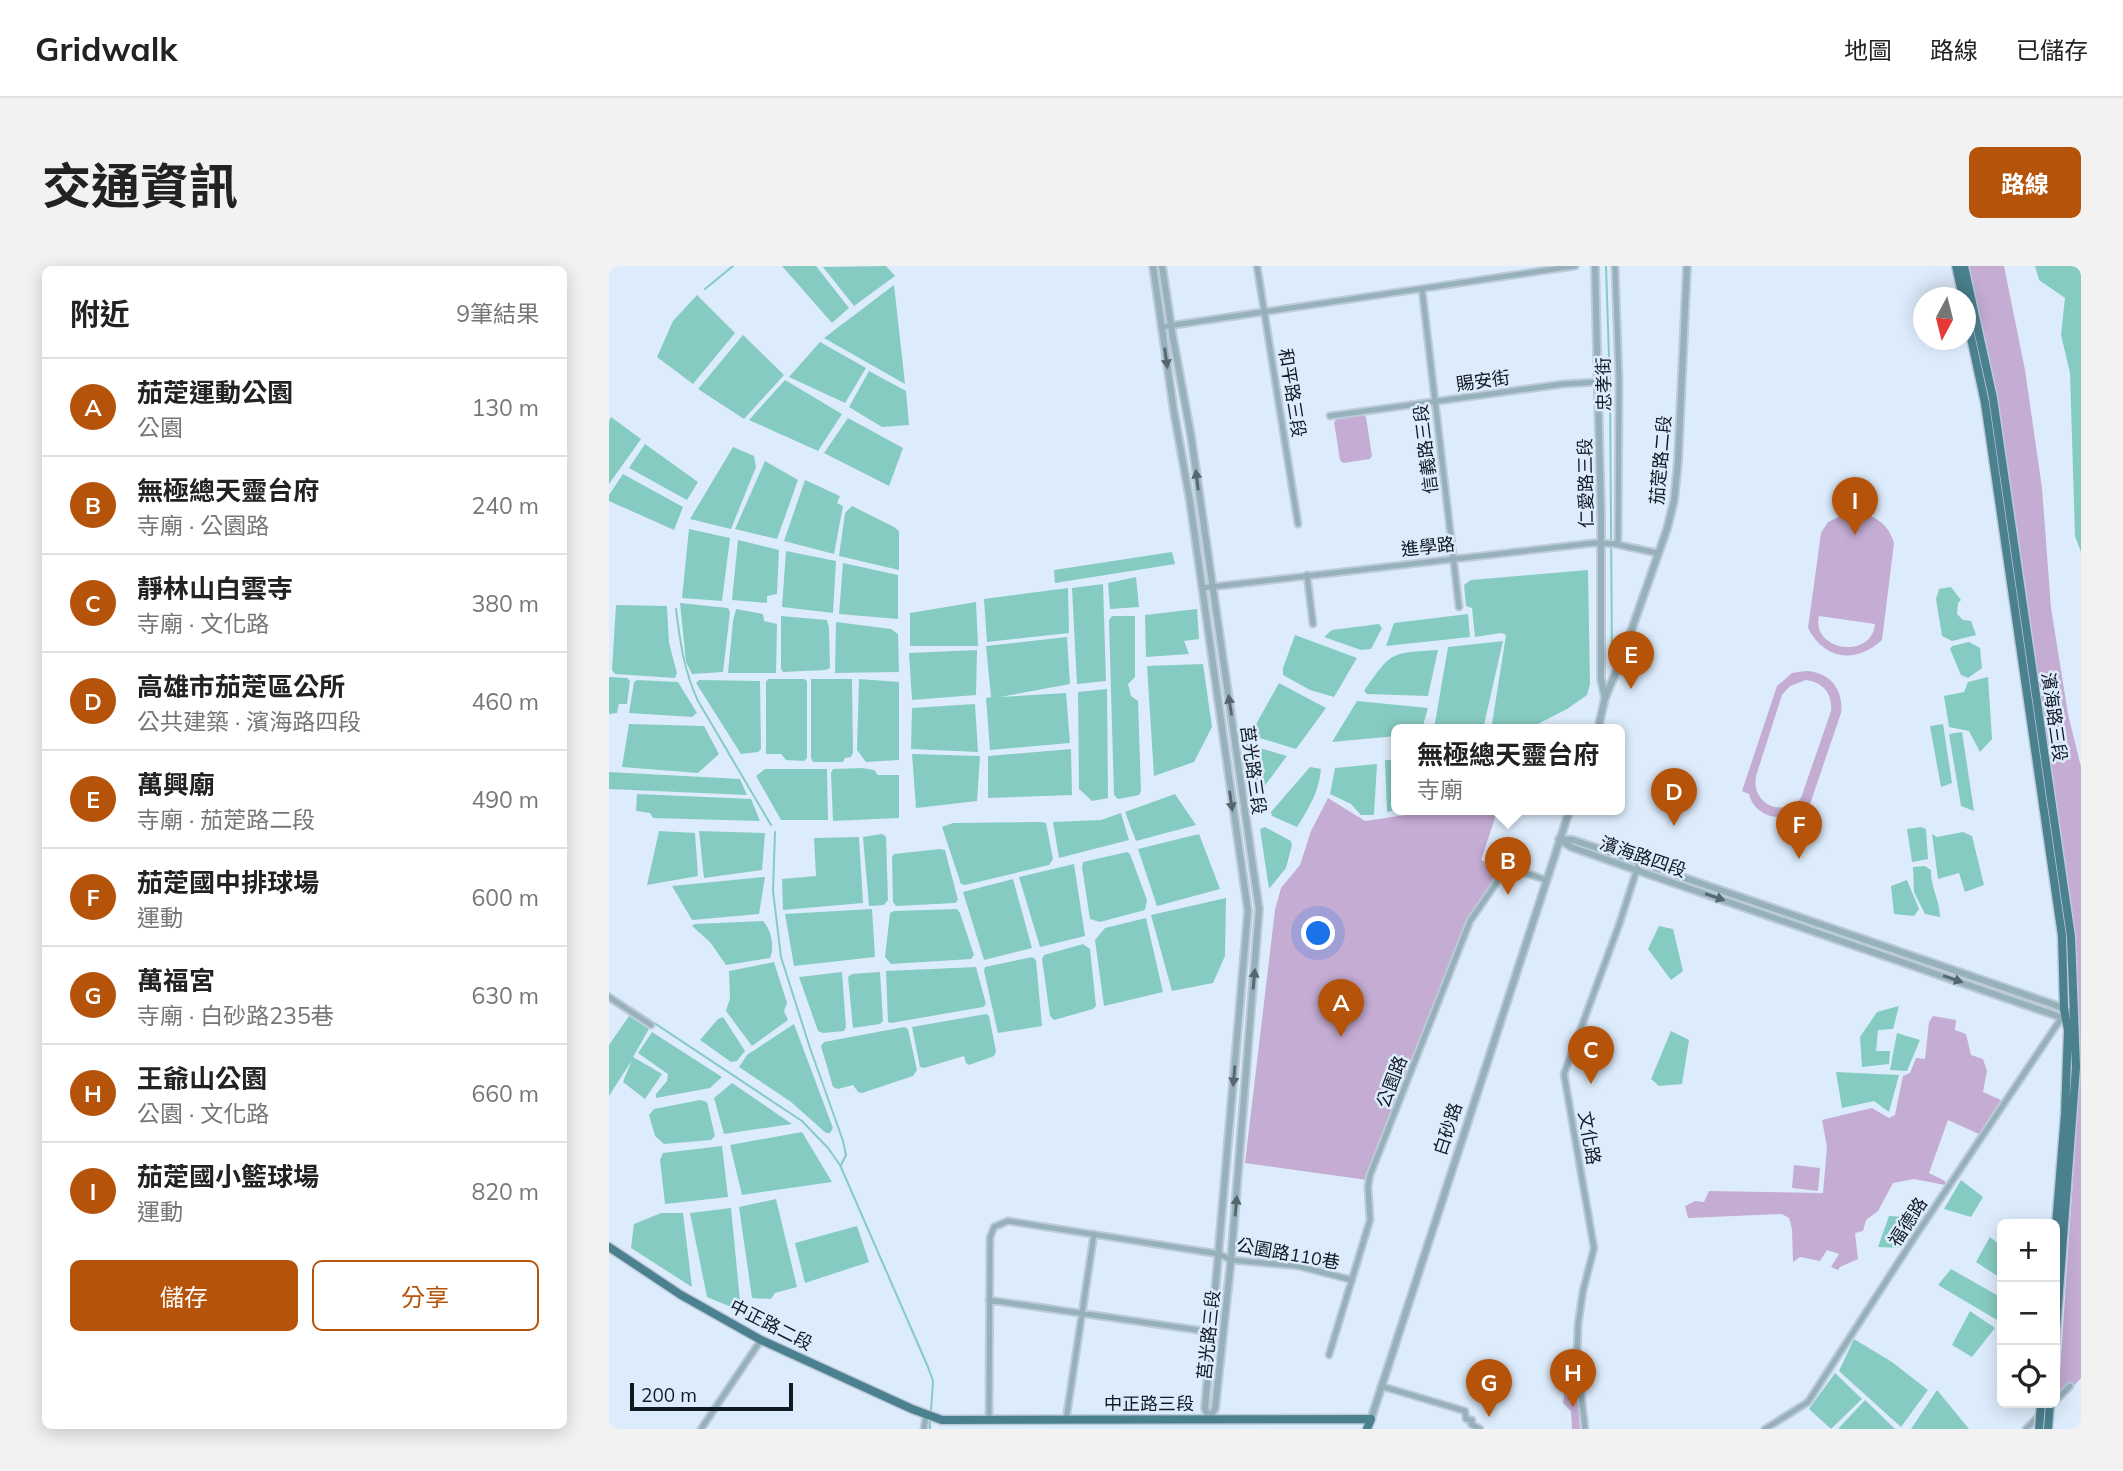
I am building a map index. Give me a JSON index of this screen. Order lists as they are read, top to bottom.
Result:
{
  "streets": {
    "main road": [
      "濱海路三段",
      "白砂路",
      "中正路二段",
      "中正路三段"
    ],
    "street": [
      "賜安街",
      "忠孝街",
      "和平路三段",
      "信義路三段",
      "茄萣路二段",
      "仁愛路三段",
      "進學路",
      "莒光路三段",
      "濱海路四段",
      "公園路",
      "文化路",
      "福德路",
      "公園路110巷"
    ]
  },
  "crossings": [
    ["賜安街", "信義路三段"],
    ["賜安街", "仁愛路三段"],
    ["忠孝街", "進學路"],
    ["信義路三段", "進學路"],
    ["茄萣路二段", "仁愛路三段"],
    ["茄萣路二段", "進學路"],
    ["仁愛路三段", "進學路"],
    ["進學路", "莒光路三段"],
    ["濱海路三段", "濱海路四段"],
    ["濱海路三段", "福德路"],
    ["莒光路三段", "公園路110巷"],
    ["莒光路三段", "中正路三段"],
    ["濱海路四段", "白砂路"],
    ["濱海路四段", "文化路"],
    ["濱海路四段", "福德路"],
    ["公園路", "白砂路"],
    ["公園路", "公園路110巷"],
    ["白砂路", "中正路三段"],
    ["中正路二段", "中正路三段"]
  ],
  "scale_bar": "200 m",
  "north": "bottom",
  "page": {
    "header": "Gridwalk",
    "nav": ["地圖", "路線", "已儲存"],
    "title": "交通資訊",
    "buttons": [
      "路線",
      ["儲存", "分享"]
    ],
    "heading": ["附近", "9筆結果"],
    "list": [
      {
        "mark": "A",
        "name": "茄萣運動公園",
        "note": "公園",
        "value": "130 m"
      },
      {
        "mark": "B",
        "name": "無極總天靈台府",
        "note": "寺廟 · 公園路",
        "value": "240 m"
      },
      {
        "mark": "C",
        "name": "靜林山白雲寺",
        "note": "寺廟 · 文化路",
        "value": "380 m"
      },
      {
        "mark": "D",
        "name": "高雄市茄萣區公所",
        "note": "公共建築 · 濱海路四段",
        "value": "460 m"
      },
      {
        "mark": "E",
        "name": "萬興廟",
        "note": "寺廟 · 茄萣路二段",
        "value": "490 m"
      },
      {
        "mark": "F",
        "name": "茄萣國中排球場",
        "note": "運動",
        "value": "600 m"
      },
      {
        "mark": "G",
        "name": "萬福宮",
        "note": "寺廟 · 白砂路235巷",
        "value": "630 m"
      },
      {
        "mark": "H",
        "name": "王爺山公園",
        "note": "公園 · 文化路",
        "value": "660 m"
      },
      {
        "mark": "I",
        "name": "茄萣國小籃球場",
        "note": "運動",
        "value": "820 m"
      }
    ],
    "pins": [
      "I",
      "E",
      "D",
      "F",
      "B",
      "A",
      "C",
      "H",
      "G"
    ],
    "popup": ["無極總天靈台府", "寺廟"],
    "map_buttons": ["+", "−"],
    "scale": "200 m"
  }
}
